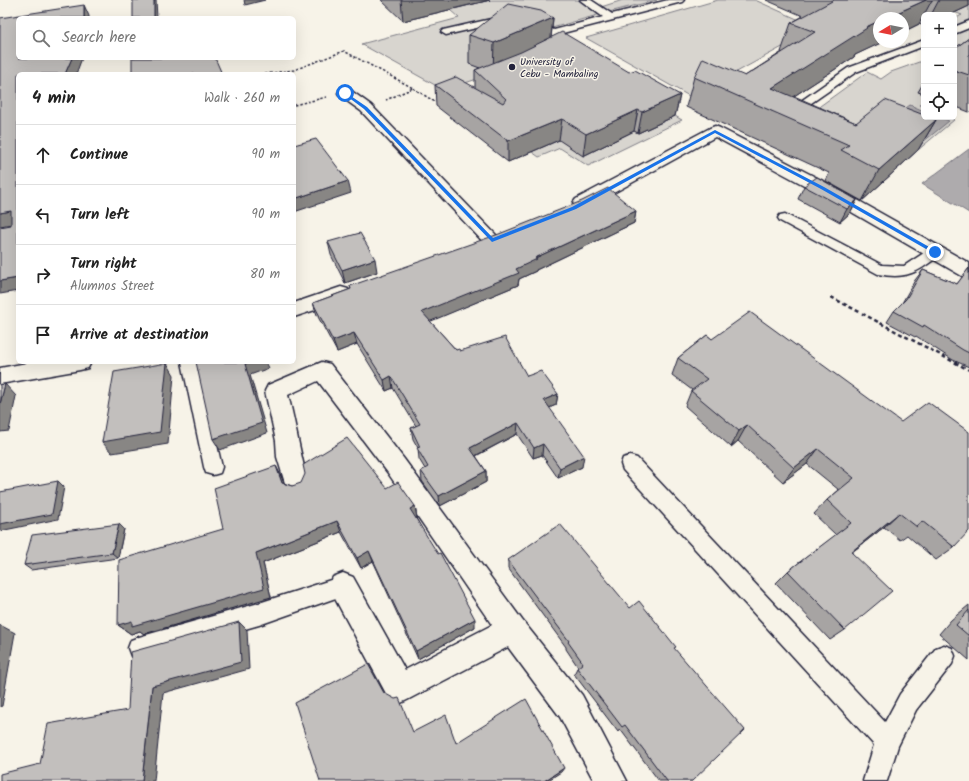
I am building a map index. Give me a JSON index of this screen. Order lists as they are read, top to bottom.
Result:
{
  "places": ["University of Cebu - Mambaling"],
  "north": "left",
  "page": {
    "map_buttons": ["+", "−"],
    "search": "Search here",
    "heading": ["4 min", "Walk · 260 m"],
    "list": [
      ["Continue", "90 m"],
      ["Turn left", "90 m"],
      ["Turn right", "Alumnos Street", "80 m"],
      "Arrive at destination"
    ]
  }
}
